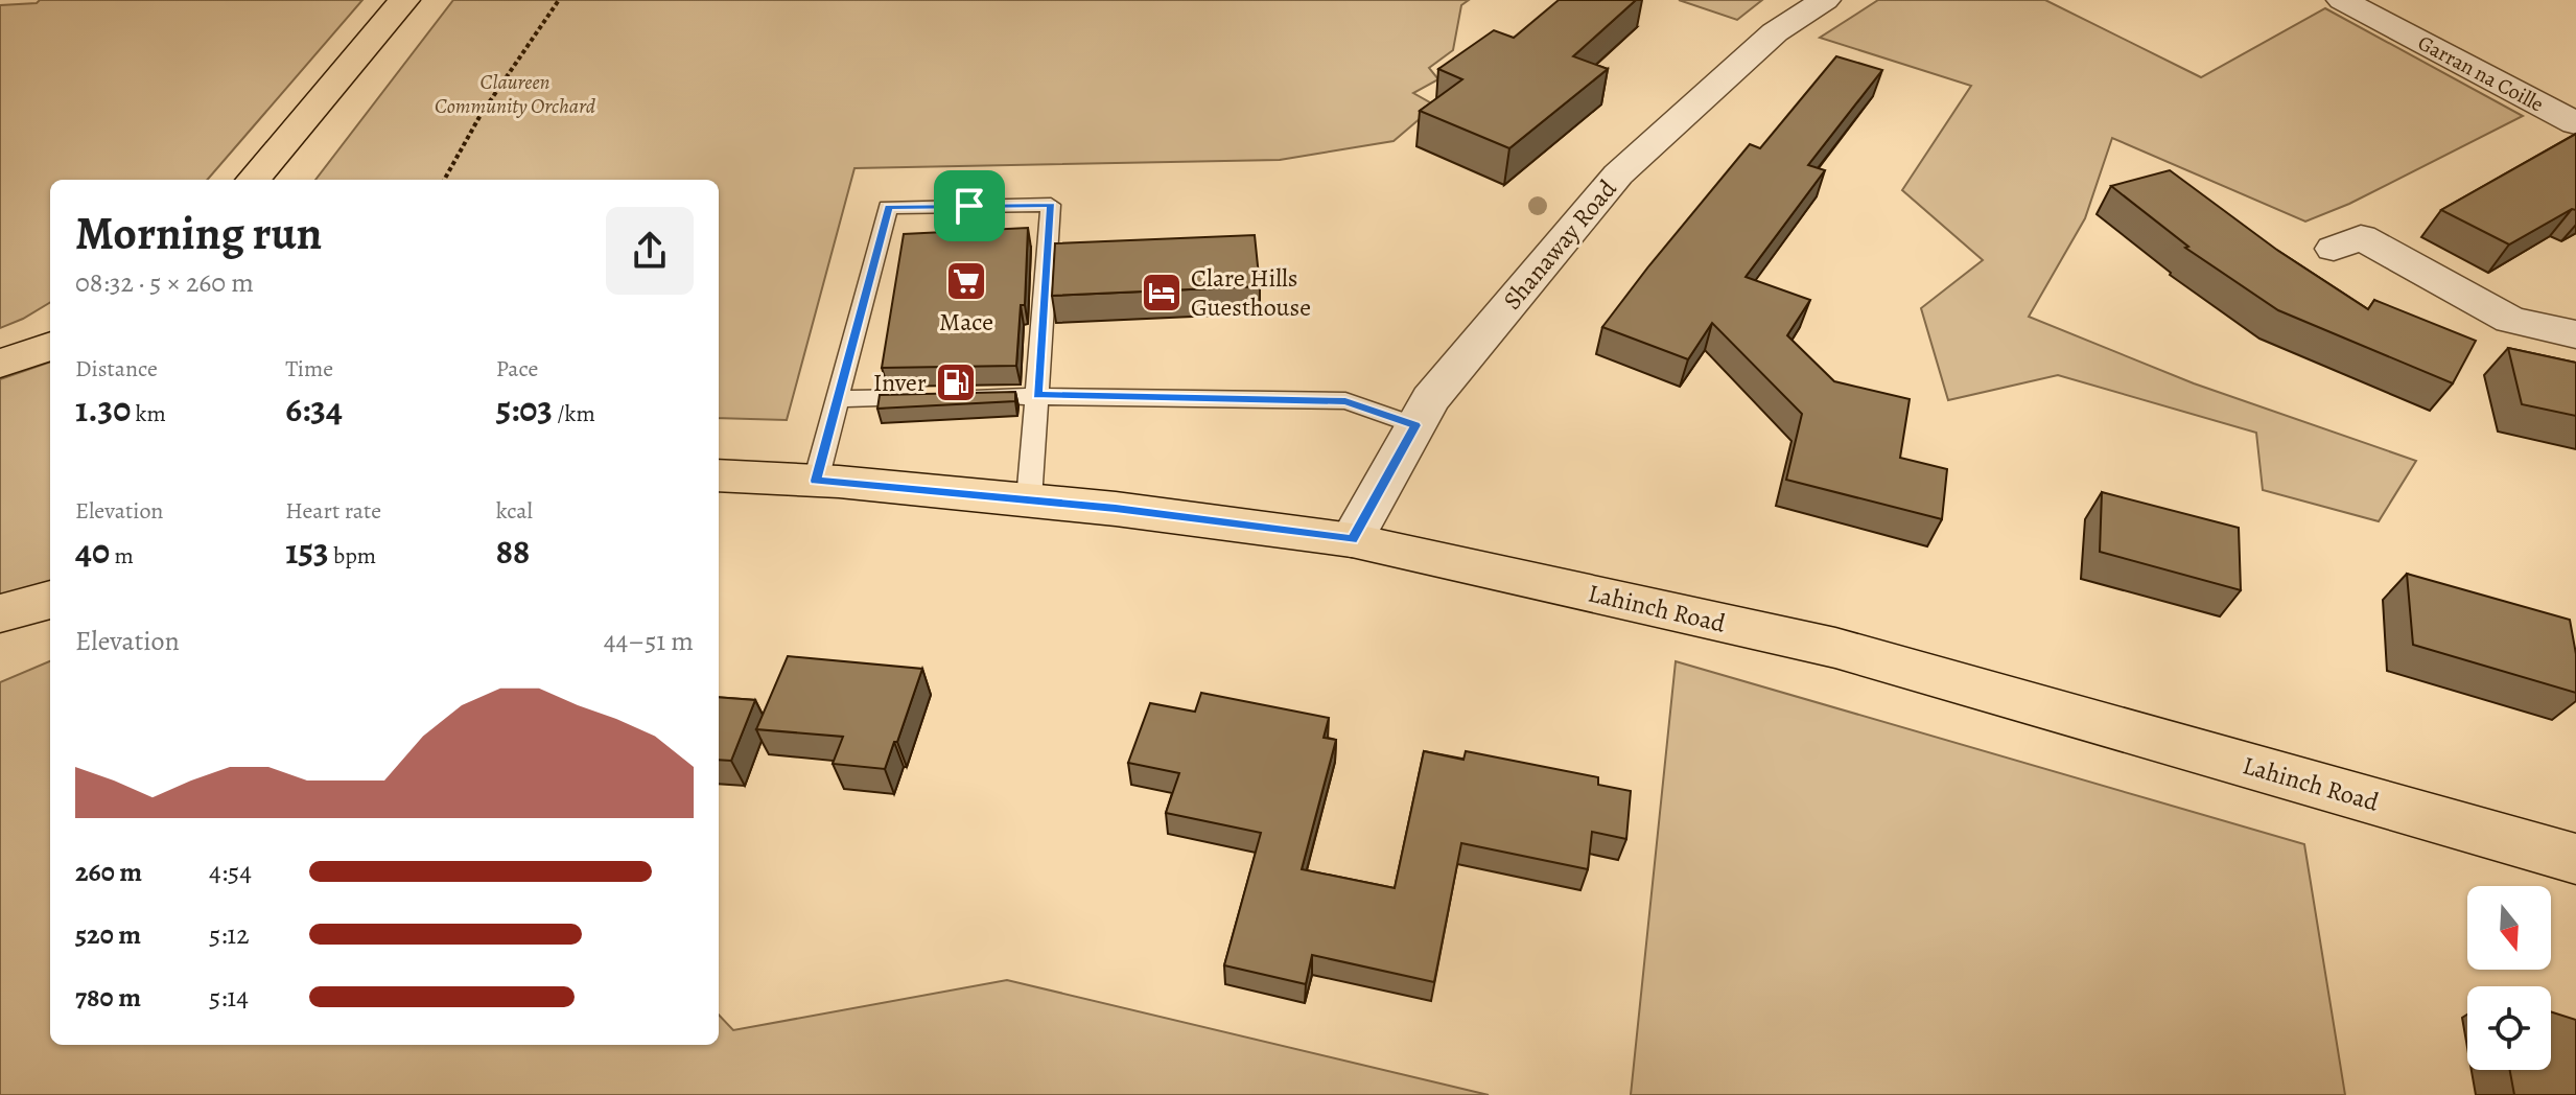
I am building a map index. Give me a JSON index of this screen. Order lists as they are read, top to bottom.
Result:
{
  "streets": {
    "main road": ["Lahinch Road"],
    "street": ["Garran na Coille", "Shanaway Road"]
  },
  "crossings": [
    ["Shanaway Road", "Lahinch Road"]
  ],
  "parks": ["Claureen Community Orchard"],
  "places": {
    "supermarket": ["Mace"],
    "hotel": ["Clare Hills Guesthouse"],
    "fuel station": ["Inver"]
  },
  "north": "bottom",
  "page": {
    "heading": ["Morning run", "08:32 · 5 × 260 m"],
    "stats": [
      ["Distance", "1.30 km"],
      ["Time", "6:34"],
      ["Pace", "5:03 /km"],
      ["Elevation", "40 m"],
      ["Heart rate", "153 bpm"],
      ["kcal", "88"]
    ],
    "chart": ["Elevation", "44–51 m"],
    "list": [
      {
        "name": "260 m",
        "note": "4:54"
      },
      {
        "name": "520 m",
        "note": "5:12"
      },
      {
        "name": "780 m",
        "note": "5:14"
      }
    ]
  }
}
